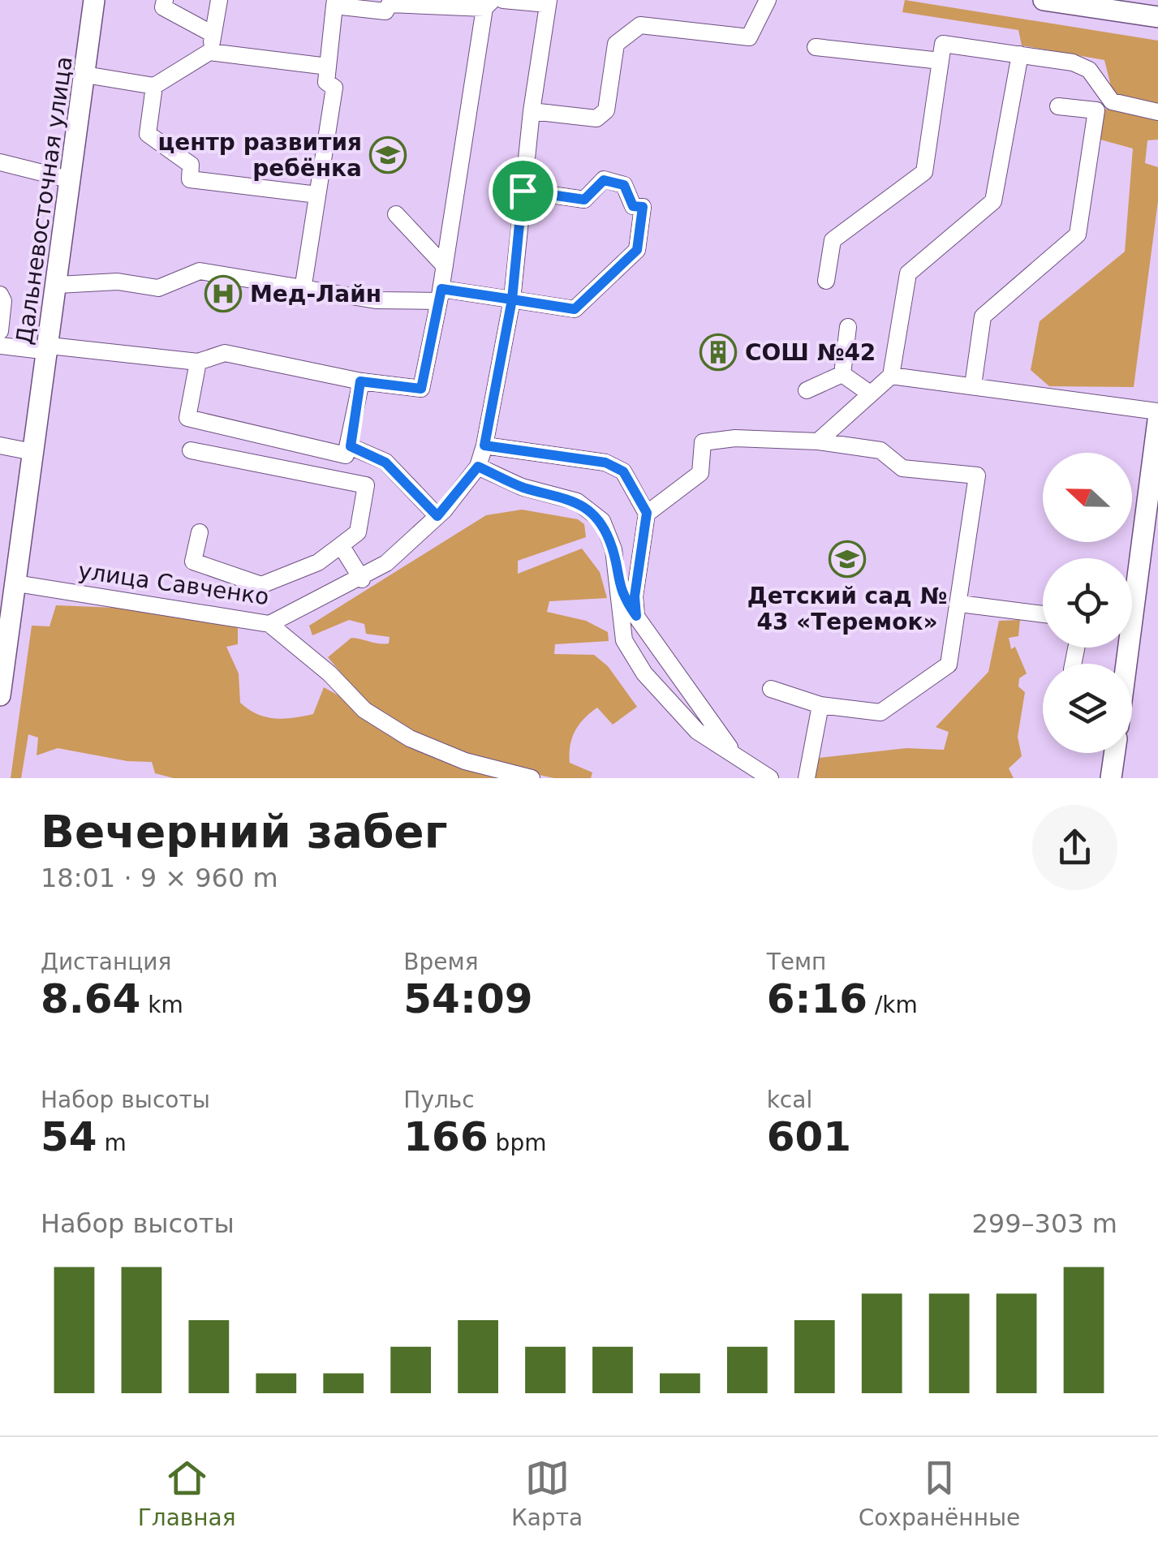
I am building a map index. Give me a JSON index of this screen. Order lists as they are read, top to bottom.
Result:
{
  "streets": {
    "main road": ["Дальневосточная улица"],
    "street": ["улица Савченко"]
  },
  "crossings": [
    ["Дальневосточная улица", "улица Савченко"]
  ],
  "places": {
    "school or university": ["центр развития ребёнка", "Детский сад № 43 «Теремок»"],
    "hospital": ["Мед-Лайн"],
    "building": ["СОШ №42"]
  },
  "north": "left",
  "page": {
    "heading": ["Вечерний забег", "18:01 · 9 × 960 m"],
    "stats": [
      ["Дистанция", "8.64 km"],
      ["Время", "54:09"],
      ["Темп", "6:16 /km"],
      ["Набор высоты", "54 m"],
      ["Пульс", "166 bpm"],
      ["kcal", "601"]
    ],
    "chart": ["Набор высоты", "299–303 m"],
    "tabs": ["Главная", "Карта", "Сохранённые"]
  }
}
